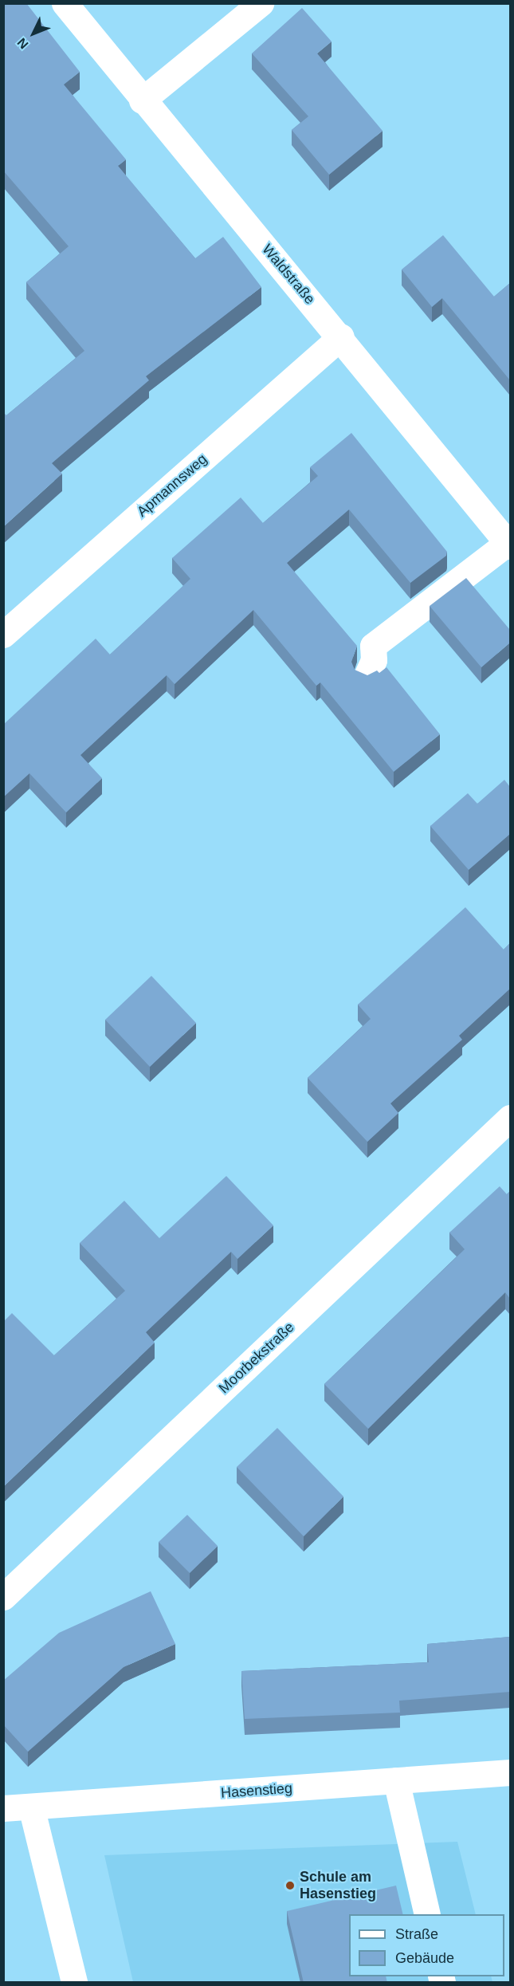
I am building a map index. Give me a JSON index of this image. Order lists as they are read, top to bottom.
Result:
{
  "streets": {
    "street": [
      "Waldstraße",
      "Apmannsweg",
      "Moorbekstraße",
      "Hasenstieg"
    ]
  },
  "crossings": [
    ["Waldstraße", "Apmannsweg"]
  ],
  "places": ["Schule am Hasenstieg"],
  "legend": ["Straße", "Gebäude"],
  "north": "bottom left"
}
